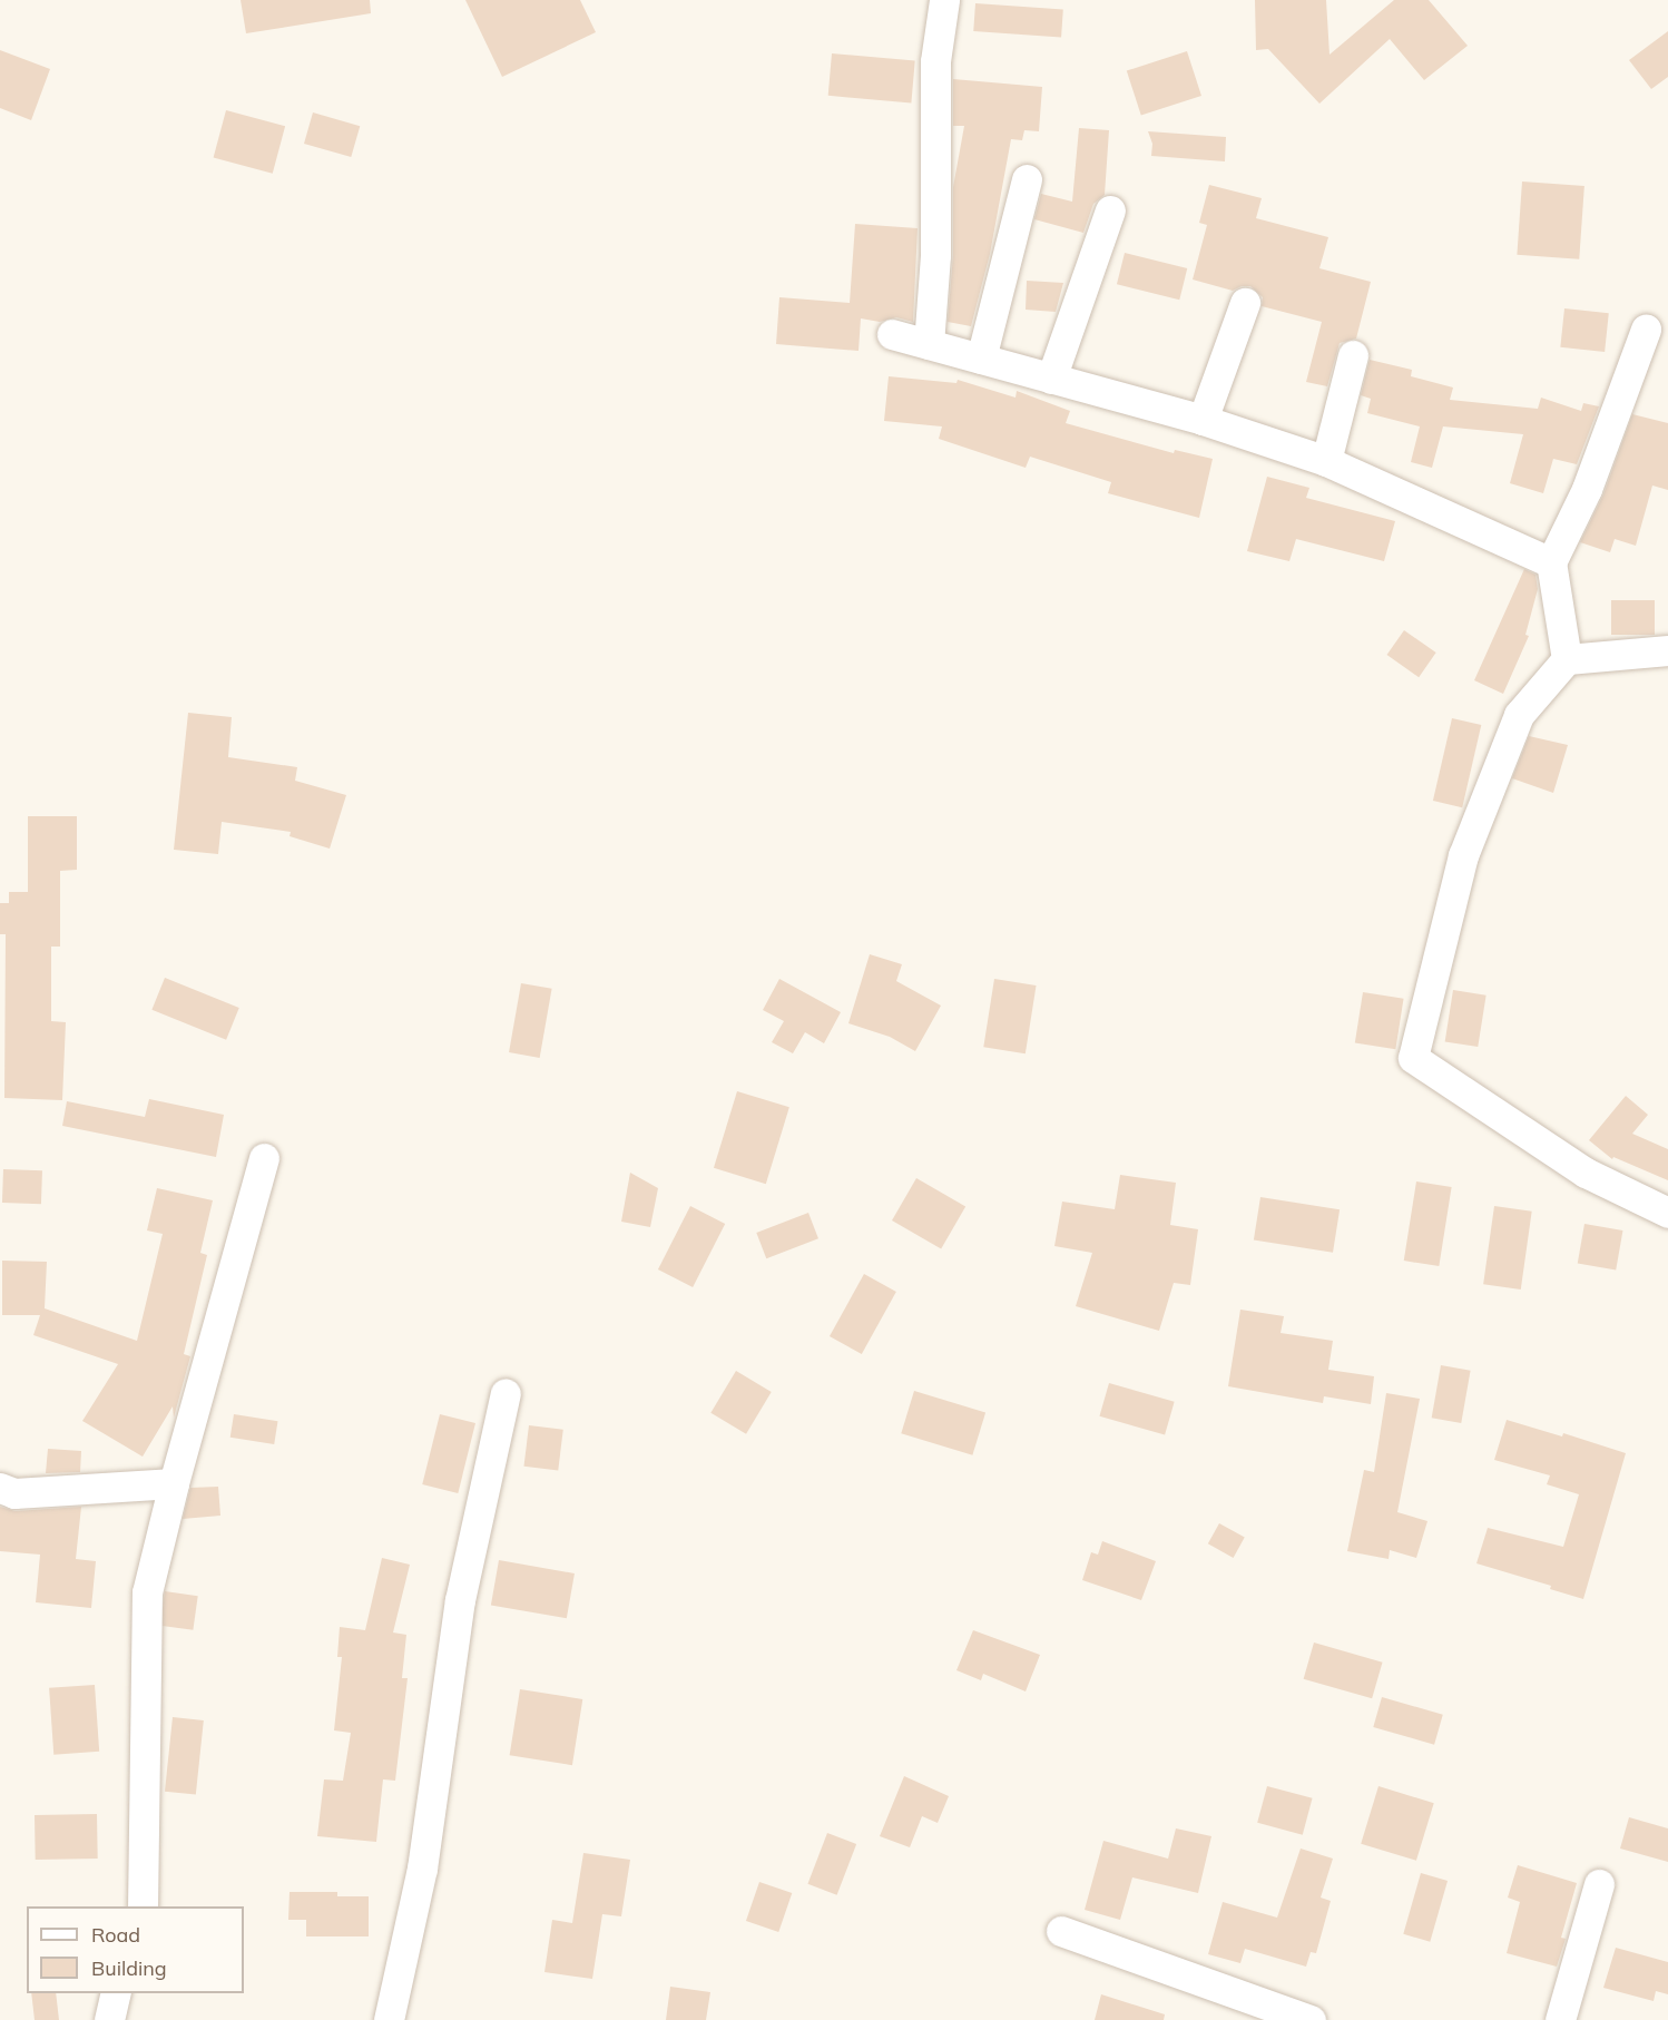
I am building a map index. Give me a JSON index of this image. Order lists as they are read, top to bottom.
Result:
{
  "legend": ["Road", "Building"]
}
